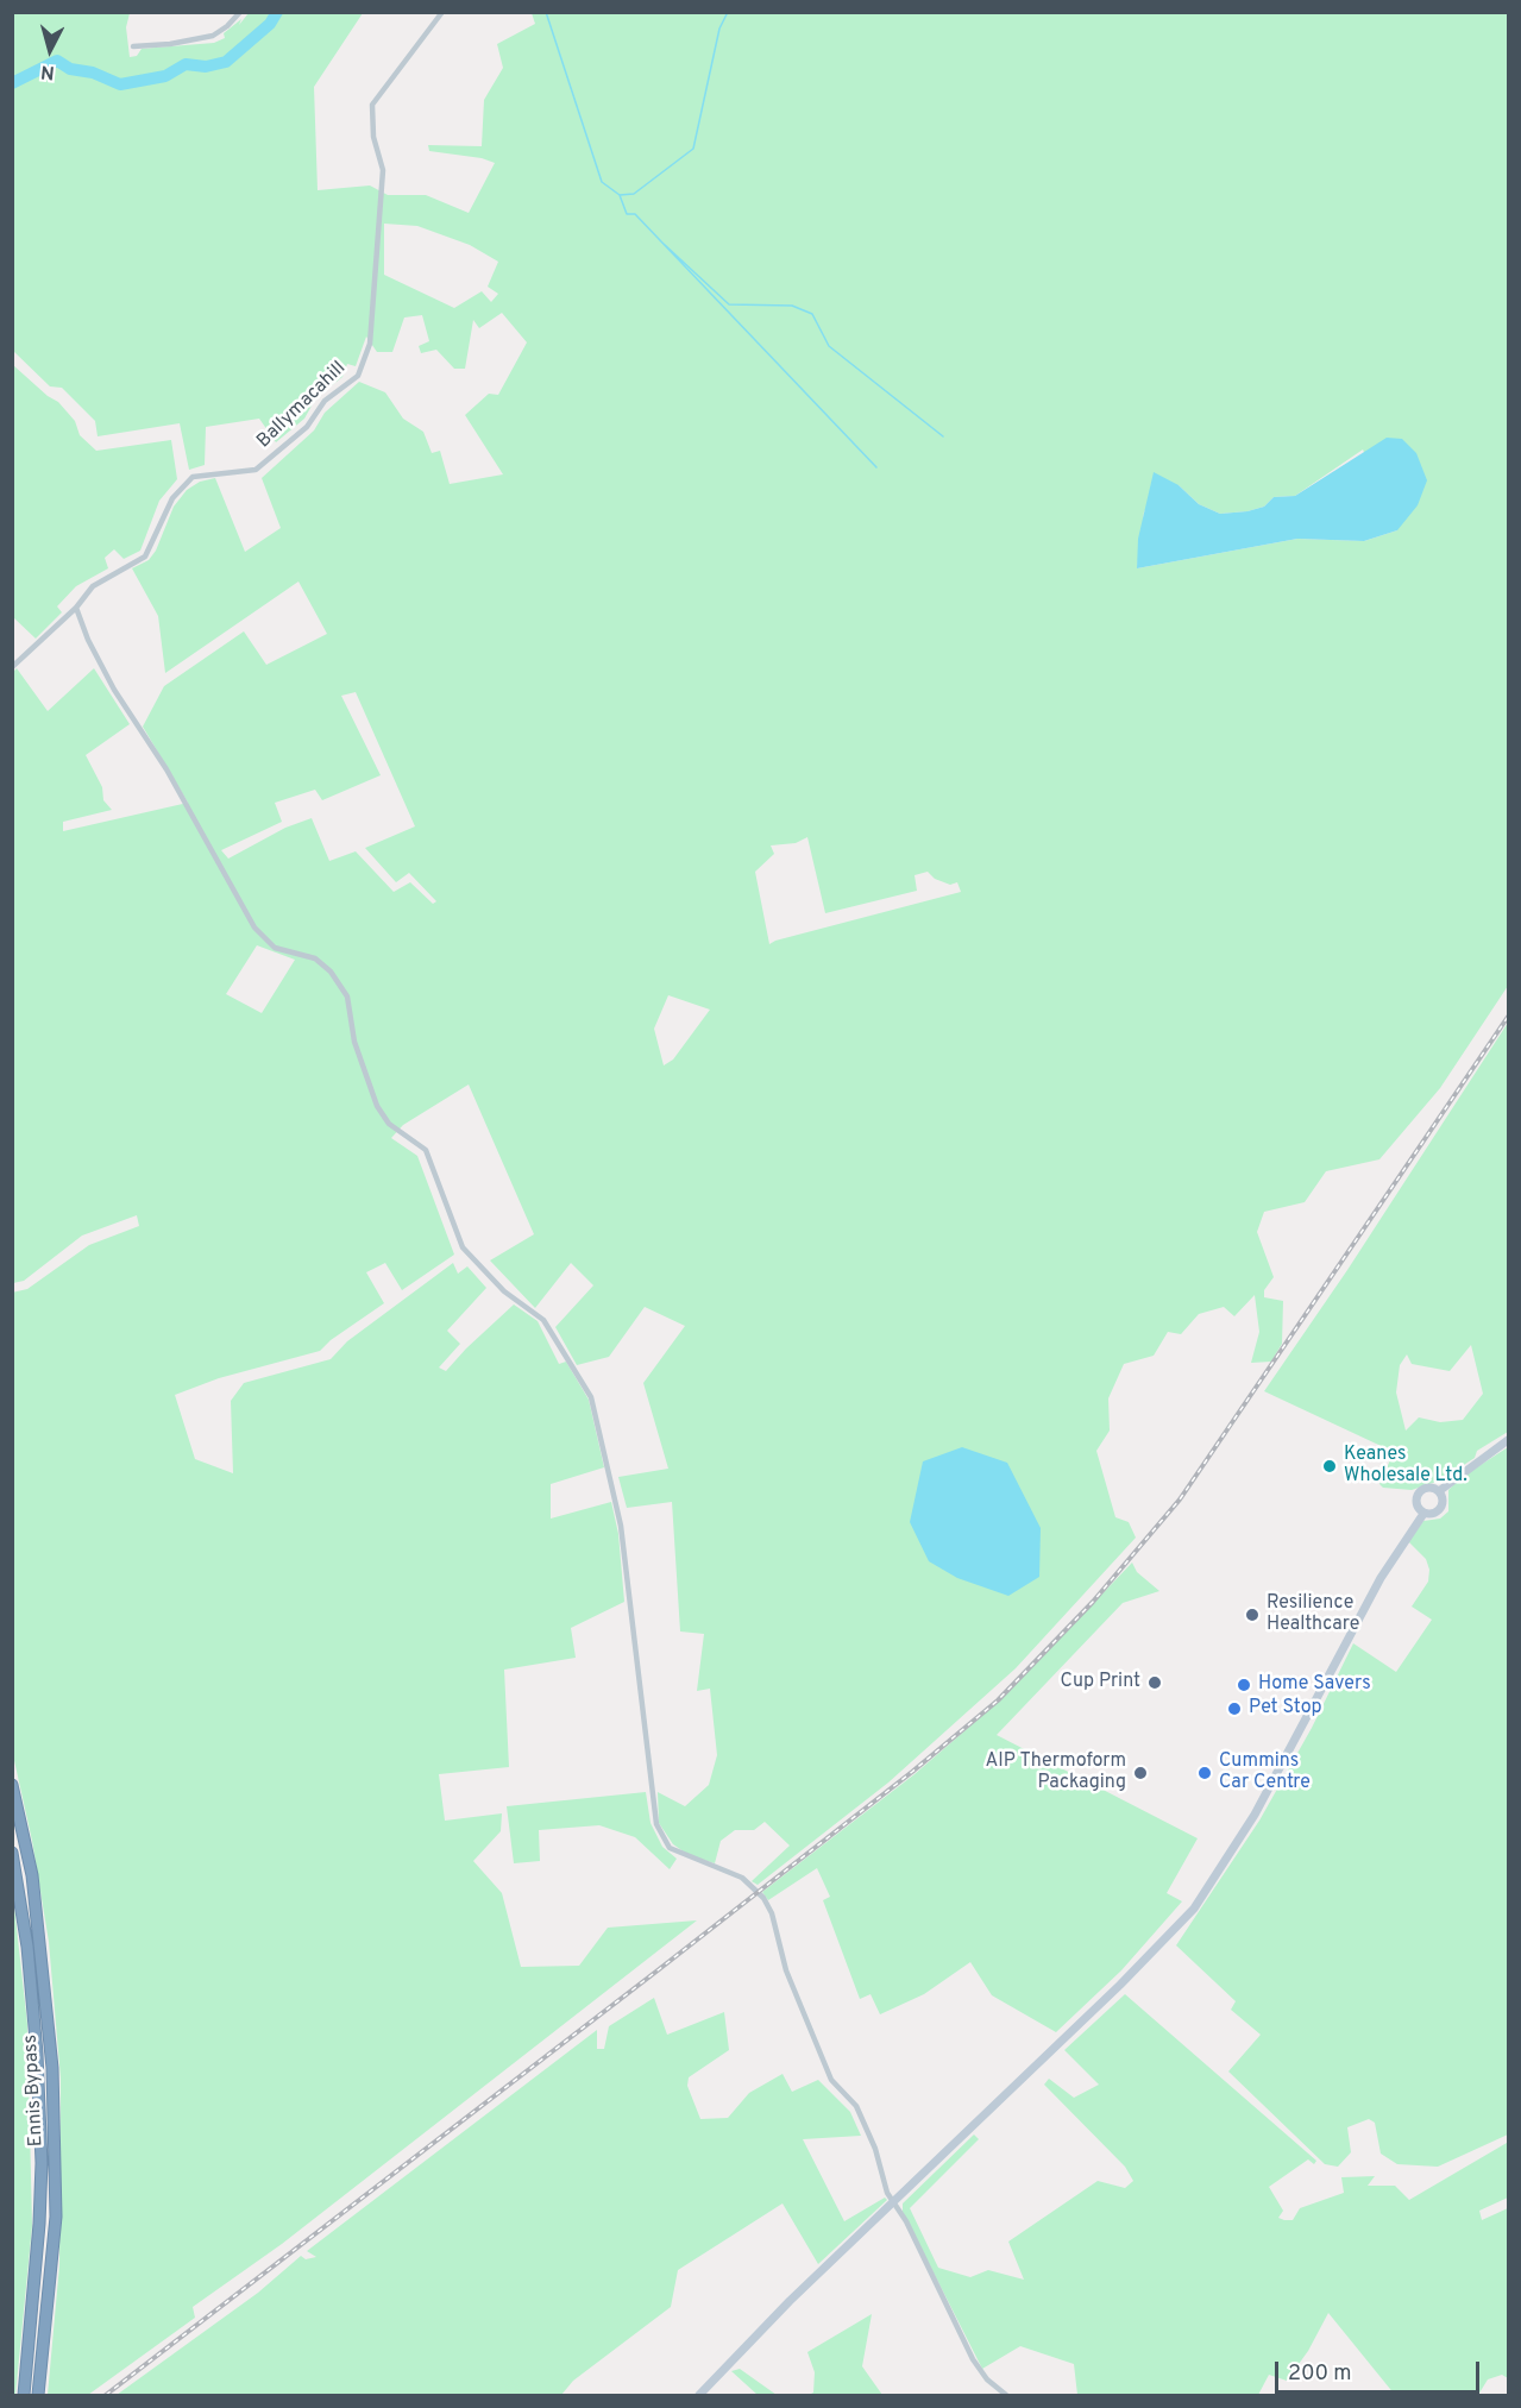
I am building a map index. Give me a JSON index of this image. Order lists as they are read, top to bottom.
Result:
{
  "streets": {
    "highway": ["Ennis Bypass"],
    "street": ["Ballymacahill"]
  },
  "places": [
    "Keanes Wholesale Ltd.",
    "Resilience Healthcare",
    "Cup Print",
    "Home Savers",
    "Pet Stop",
    "AIP Thermoform Packaging",
    "Cummins Car Centre"
  ],
  "scale_bar": "200 m",
  "north": "bottom"
}
